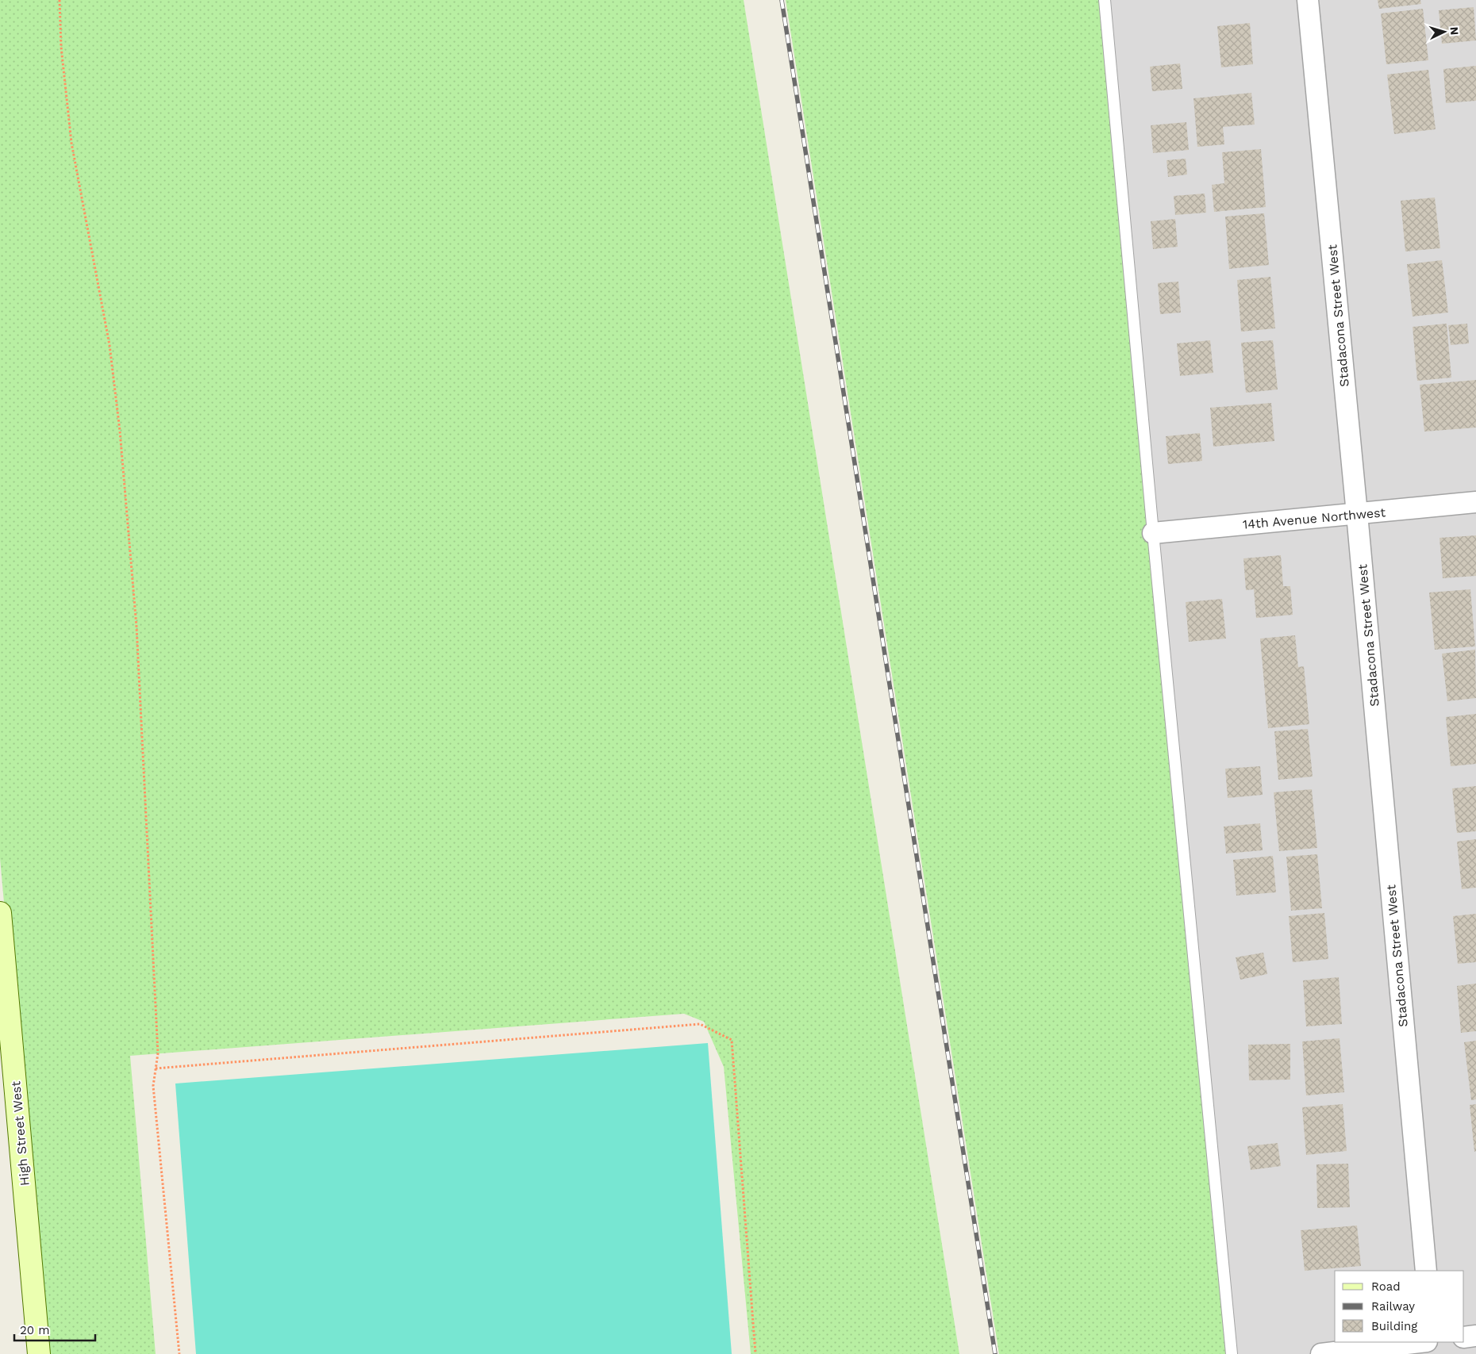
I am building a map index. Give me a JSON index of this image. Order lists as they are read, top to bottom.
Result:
{
  "streets": {
    "main road": ["High Street West"],
    "street": ["Stadacona Street West", "14th Avenue Northwest"]
  },
  "crossings": [
    ["Stadacona Street West", "14th Avenue Northwest"]
  ],
  "legend": ["Road", "Railway", "Building"],
  "scale_bar": "20 m",
  "north": "right"
}
